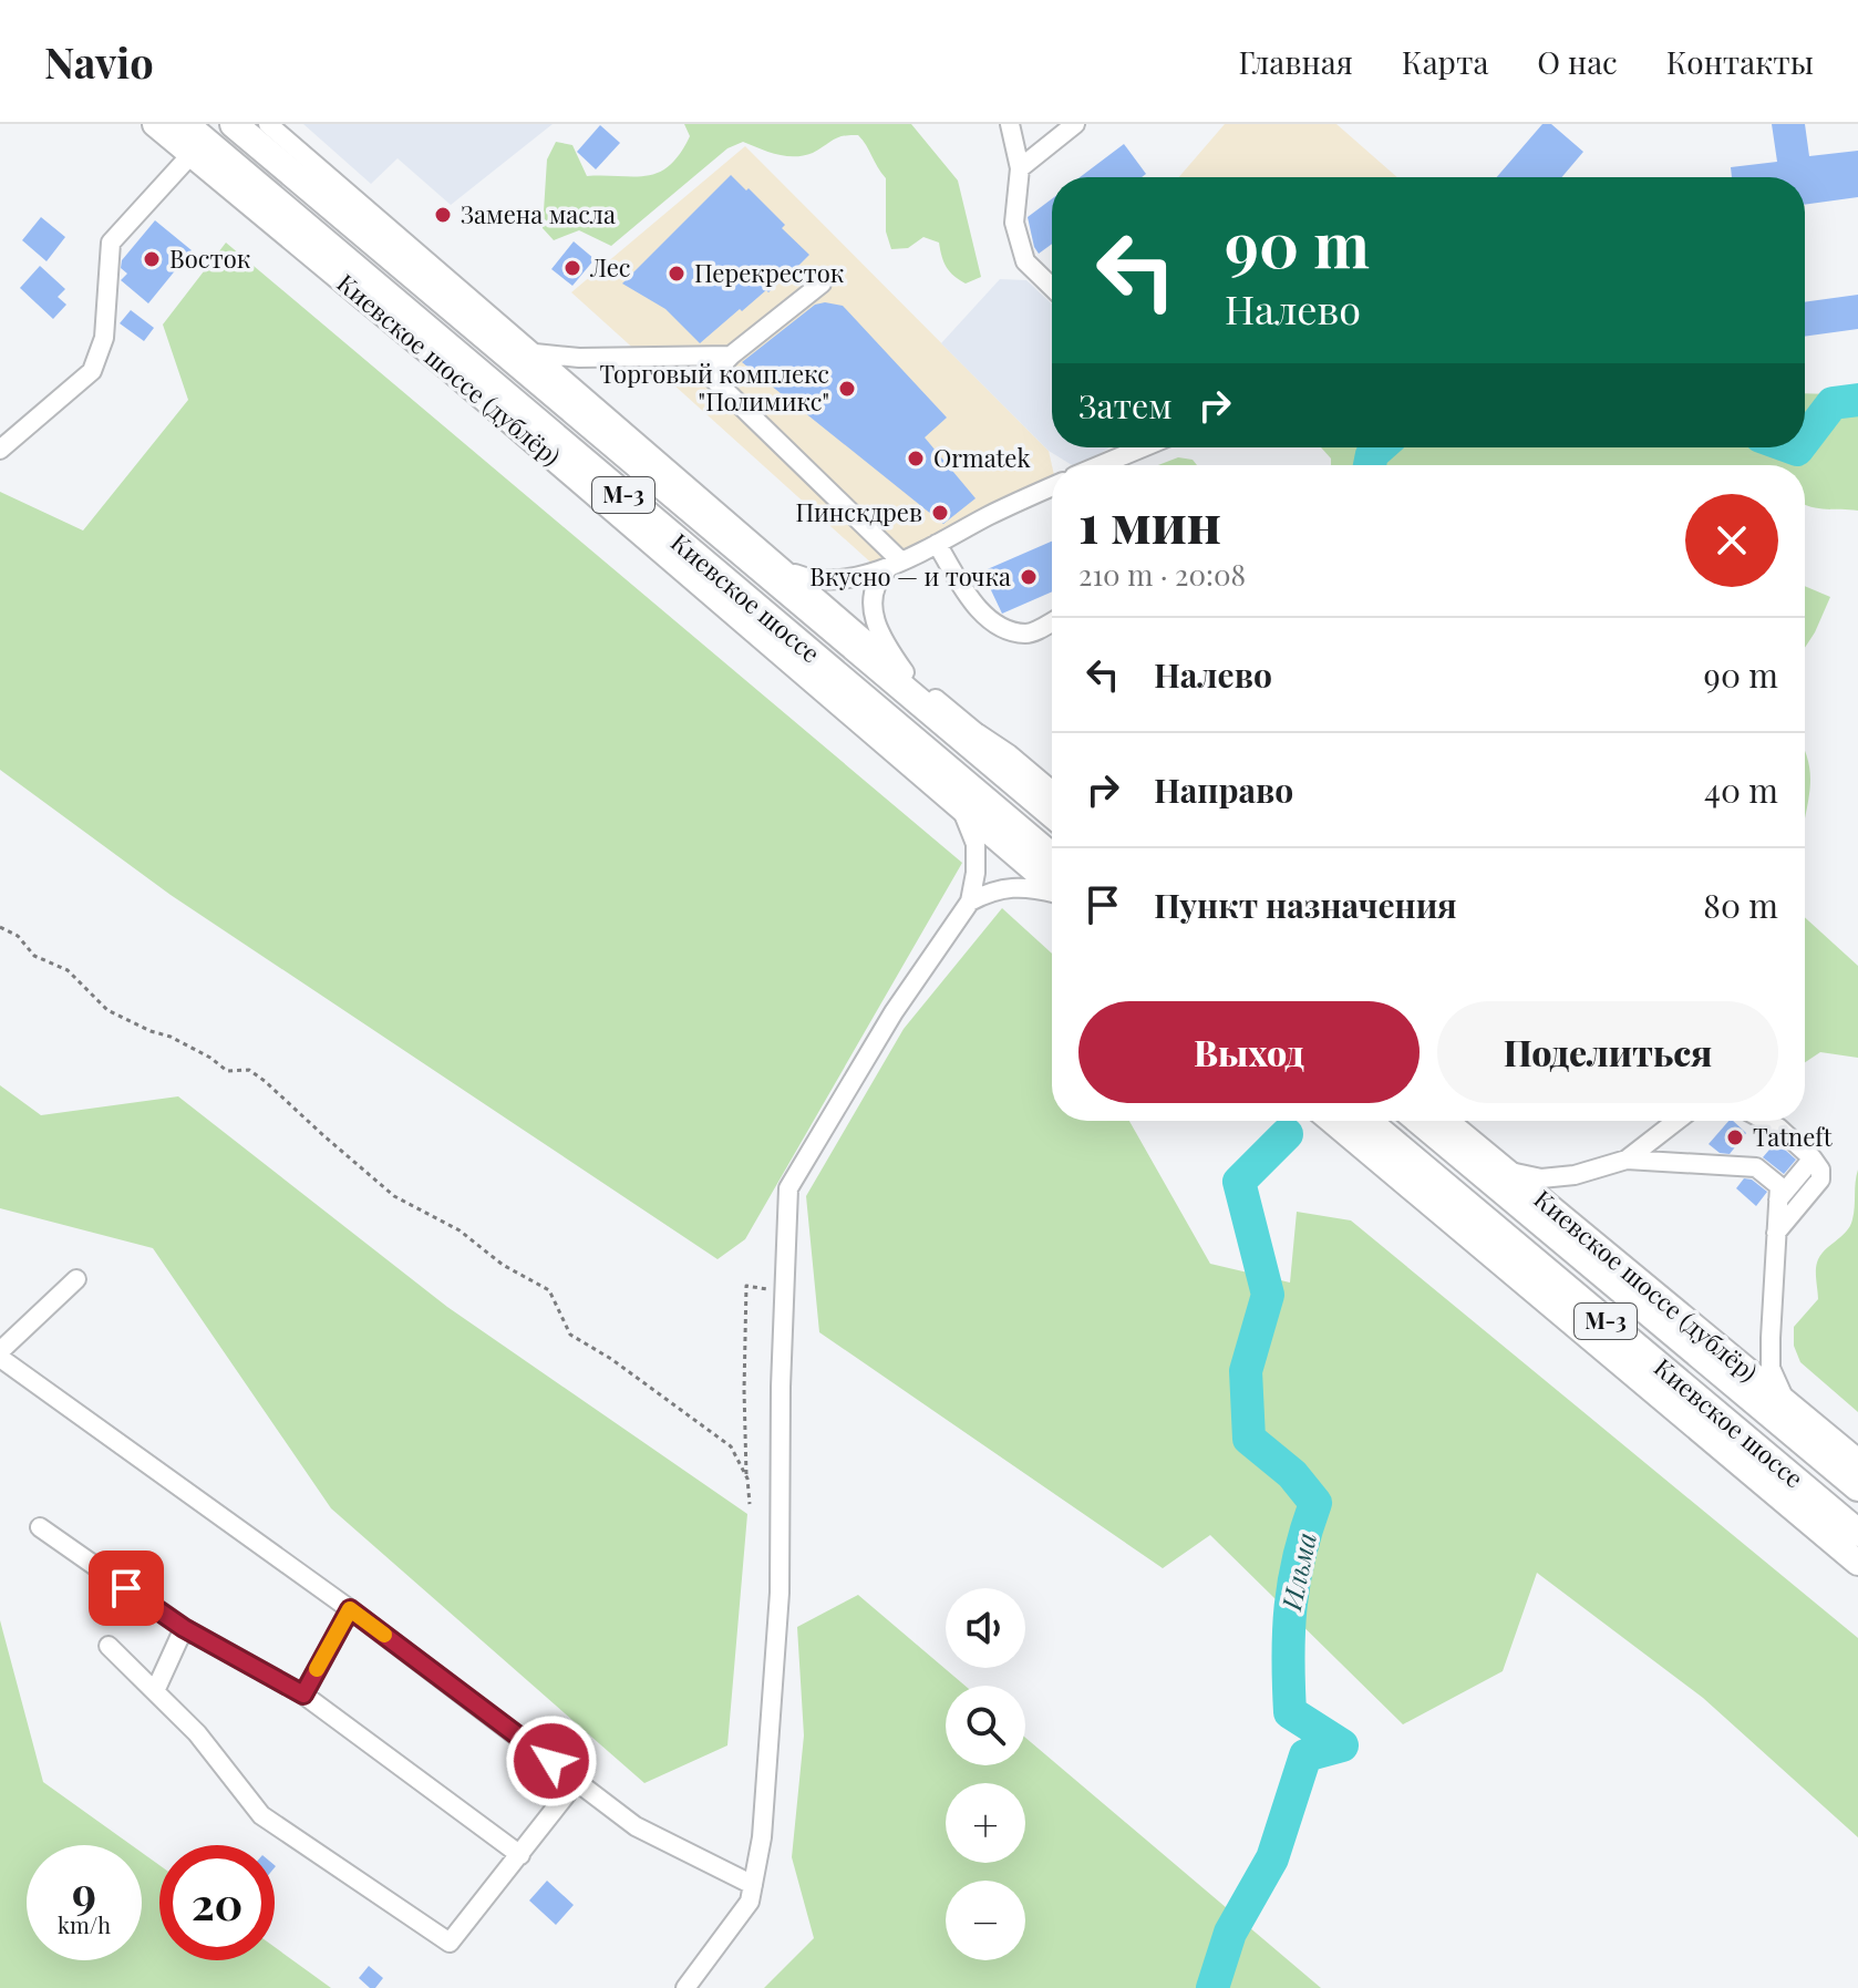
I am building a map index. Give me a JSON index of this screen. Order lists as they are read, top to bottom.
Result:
{
  "streets": {
    "highway": ["М-3", "Киевское шоссе"],
    "main road": ["Киевское шоссе (дублёр)"]
  },
  "water": ["Ильма"],
  "places": [
    "Замена масла",
    "Восток",
    "Лес",
    "Перекресток",
    "Торговый комплекс \"Полимикс\"",
    "Ormatek",
    "Пинскдрев",
    "Вкусно — и точка",
    "Tatneft"
  ],
  "page": {
    "header": "Navio",
    "nav": [
      "Главная",
      "Карта",
      "О нас",
      "Контакты"
    ],
    "turn": ["90 m", "Налево"],
    "then": "Затем",
    "heading": ["1 мин", "210 m · 20:08"],
    "list": [
      {
        "name": "Налево",
        "value": "90 m"
      },
      {
        "name": "Направо",
        "value": "40 m"
      },
      {
        "name": "Пункт назначения",
        "value": "80 m"
      }
    ],
    "buttons": ["Выход", "Поделиться"],
    "map_buttons": ["+", "−"],
    "speed": "9 km/h",
    "limit": "20"
  }
}
